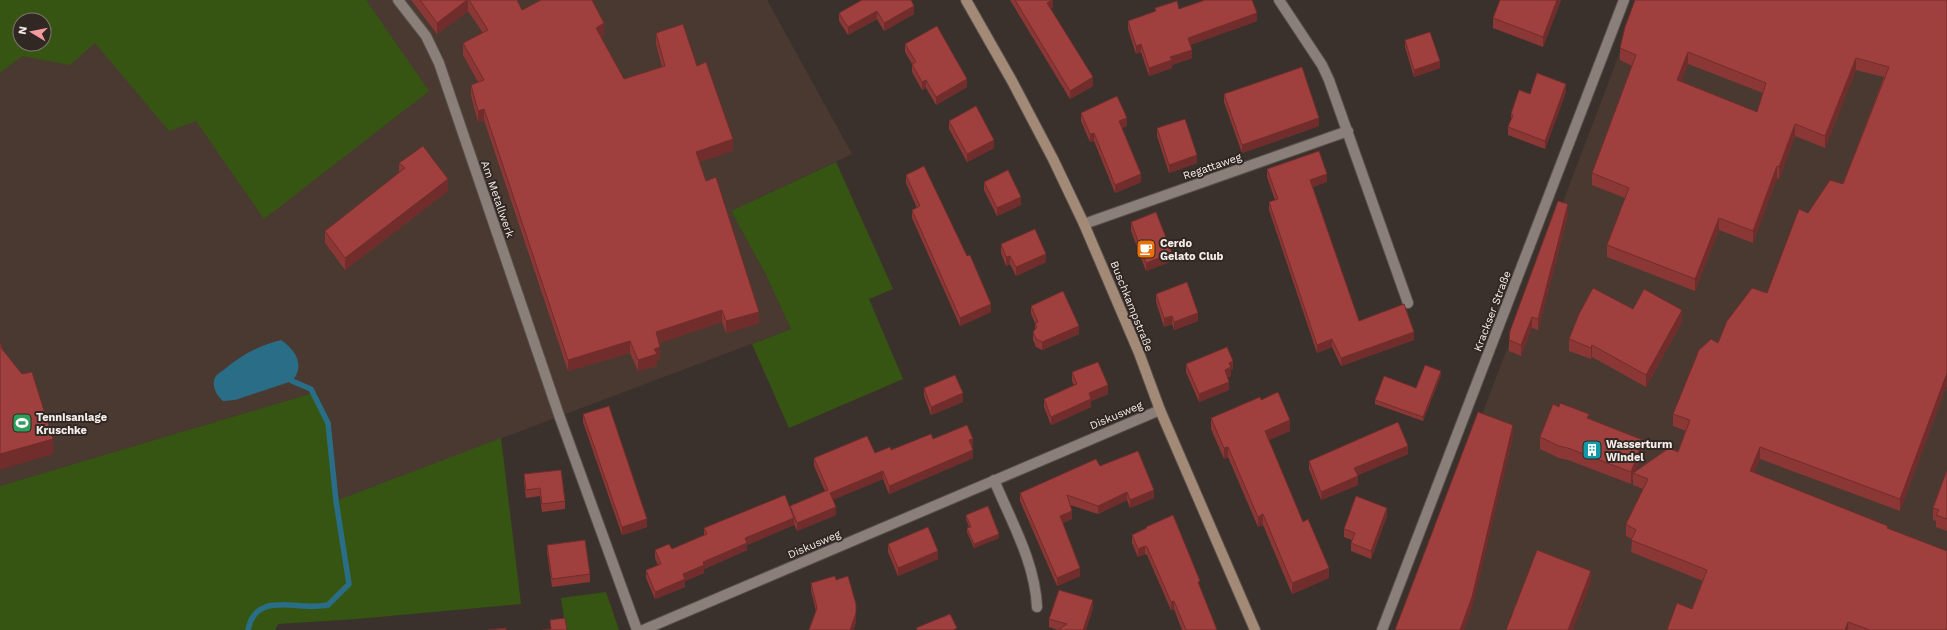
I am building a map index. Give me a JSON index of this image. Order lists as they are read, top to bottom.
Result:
{
  "streets": {
    "main road": ["Buschkampstraße"],
    "street": [
      "Regattaweg",
      "Am Metallwerk",
      "Krackser Straße",
      "Diskusweg"
    ]
  },
  "crossings": [
    ["Regattaweg", "Buschkampstraße"],
    ["Buschkampstraße", "Diskusweg"]
  ],
  "places": {
    "cafe": ["Cerdo Gelato Club"],
    "sports": ["Tennisanlage Kruschke"],
    "building": ["Wasserturm Windel"]
  },
  "north": "left"
}
